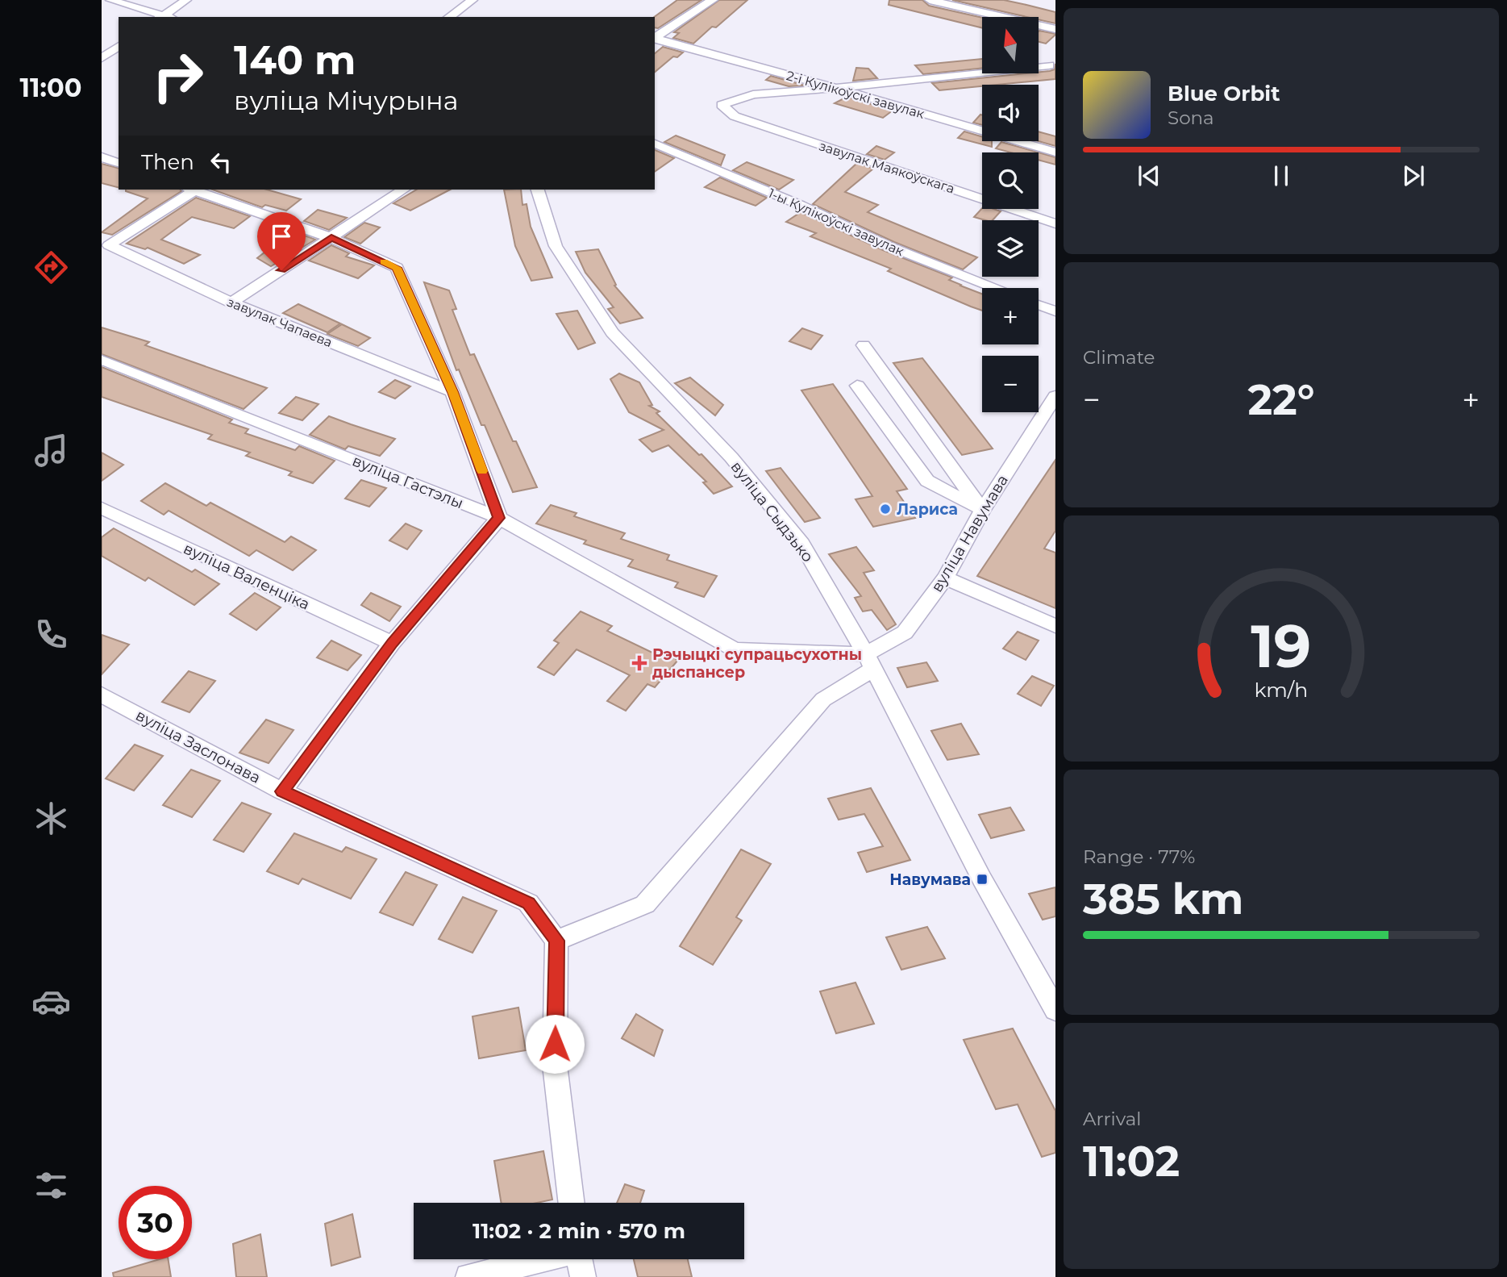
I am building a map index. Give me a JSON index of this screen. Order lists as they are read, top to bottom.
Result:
{
  "streets": {
    "street": [
      "2-і Кулікоўскі завулак",
      "завулак Маякоўскага",
      "1-ы Кулікоўскі завулак",
      "завулак Чапаева",
      "вуліца Гастэлы",
      "вуліца Сыдзько",
      "вуліца Навумава",
      "вуліца Валенціка",
      "вуліца Заслонава"
    ]
  },
  "crossings": [
    ["2-і Кулікоўскі завулак", "завулак Маякоўскага"],
    ["вуліца Гастэлы", "вуліца Сыдзько"],
    ["вуліца Гастэлы", "вуліца Навумава"],
    ["вуліца Сыдзько", "вуліца Навумава"],
    ["вуліца Навумава", "вуліца Заслонава"]
  ],
  "places": {
    "other": ["Лариса"],
    "health": ["Рэчыцкі супрацьсухотны дыспансер"],
    "transit": ["Навумава"]
  },
  "north": "top",
  "page": {
    "tabs": "11:00",
    "map_buttons": ["+", "−"],
    "turn": ["140 m", "вуліца Мічурына"],
    "song": ["Blue Orbit", "Sona"],
    "then": "Then",
    "tile": [
      "Climate",
      ["Range · 77%", "385 km"],
      ["Arrival", "11:02"]
    ],
    "heat": ["−", "22°", "+"],
    "limit": "30",
    "trip": "11:02 · 2 min · 570 m",
    "gauge": ["19", "km/h"]
  }
}
